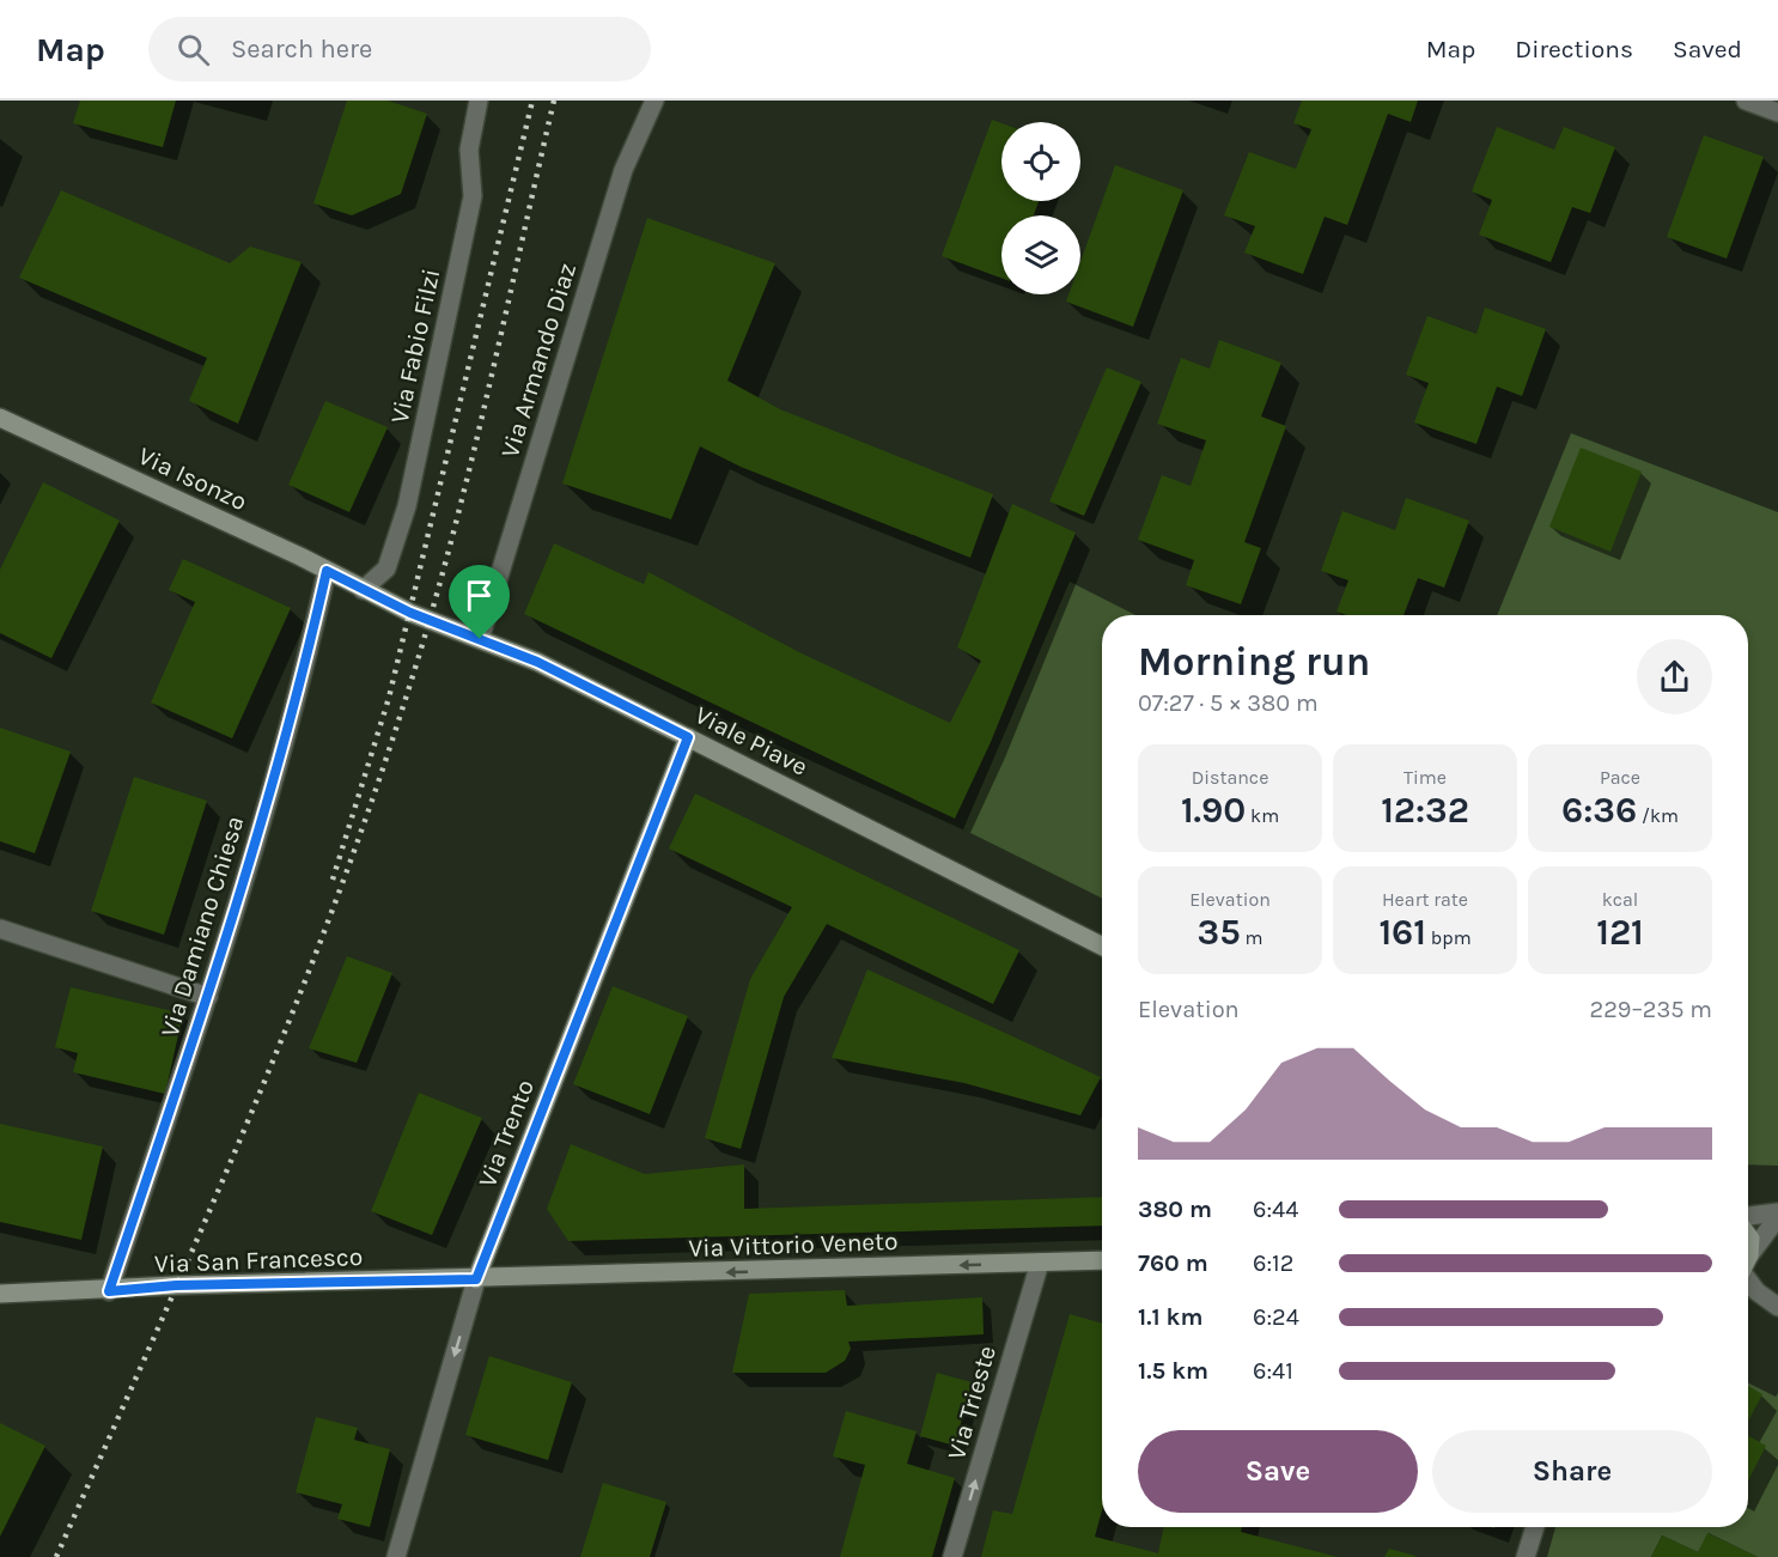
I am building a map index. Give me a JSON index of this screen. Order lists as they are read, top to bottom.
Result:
{
  "streets": {
    "street": [
      "Via Fabio Filzi",
      "Via Armando Diaz",
      "Via Isonzo",
      "Viale Piave",
      "Via Damiano Chiesa",
      "Via Trento",
      "Via Vittorio Veneto",
      "Via San Francesco",
      "Via Trieste"
    ]
  },
  "crossings": [
    ["Via Fabio Filzi", "Via Isonzo"],
    ["Via Fabio Filzi", "Viale Piave"],
    ["Via Armando Diaz", "Viale Piave"],
    ["Via Isonzo", "Viale Piave"],
    ["Via Isonzo", "Via Damiano Chiesa"],
    ["Viale Piave", "Via Trento"],
    ["Via Damiano Chiesa", "Via San Francesco"],
    ["Via Trento", "Via Vittorio Veneto"],
    ["Via Trento", "Via San Francesco"],
    ["Via Vittorio Veneto", "Via San Francesco"],
    ["Via Vittorio Veneto", "Via Trieste"]
  ],
  "one_way": ["Via Vittorio Veneto", "Via Trieste"],
  "page": {
    "header": "Map",
    "search": "Search here",
    "nav": ["Map", "Directions", "Saved"],
    "heading": ["Morning run", "07:27 · 5 × 380 m"],
    "stats": [
      ["Distance", "1.90 km"],
      ["Time", "12:32"],
      ["Pace", "6:36 /km"],
      ["Elevation", "35 m"],
      ["Heart rate", "161 bpm"],
      ["kcal", "121"]
    ],
    "chart": ["Elevation", "229–235 m"],
    "list": [
      {
        "name": "380 m",
        "note": "6:44"
      },
      {
        "name": "760 m",
        "note": "6:12"
      },
      {
        "name": "1.1 km",
        "note": "6:24"
      },
      {
        "name": "1.5 km",
        "note": "6:41"
      }
    ],
    "buttons": ["Save", "Share"]
  }
}
